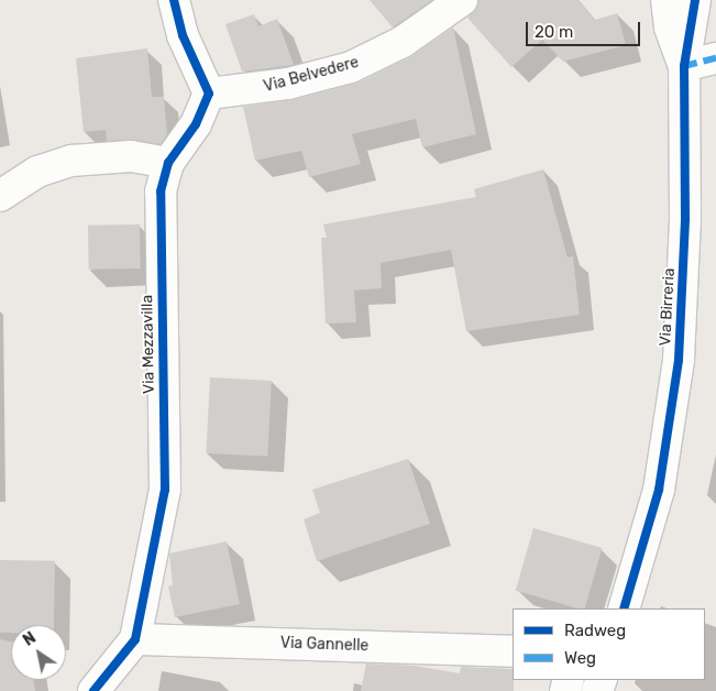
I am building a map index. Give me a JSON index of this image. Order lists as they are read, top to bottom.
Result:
{
  "streets": {
    "street": [
      "Via Belvedere",
      "Via Birreria",
      "Via Mezzavilla",
      "Via Gannelle"
    ]
  },
  "crossings": [
    ["Via Belvedere", "Via Mezzavilla"],
    ["Via Mezzavilla", "Via Gannelle"]
  ],
  "legend": ["Radweg", "Weg"],
  "scale_bar": "20 m",
  "north": "top left"
}
